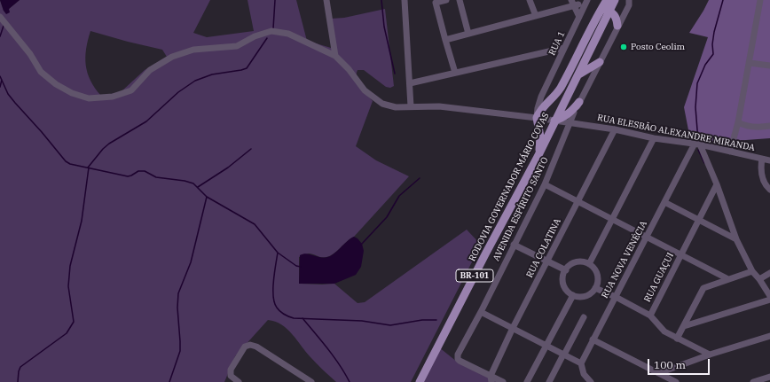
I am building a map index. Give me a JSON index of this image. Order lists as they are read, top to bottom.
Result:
{
  "streets": {
    "main road": ["RODOVIA GOVERNADOR MÁRIO COVAS", "BR-101"],
    "street": [
      "RUA 1",
      "RUA ELESBÃO ALEXANDRE MIRANDA",
      "AVENIDA ESPÍRITO SANTO",
      "RUA COLATINA",
      "RUA NOVA VENÉCIA",
      "RUA GUAÇUI"
    ]
  },
  "crossings": [
    ["RUA 1", "RUA ELESBÃO ALEXANDRE MIRANDA"],
    ["RUA ELESBÃO ALEXANDRE MIRANDA", "RODOVIA GOVERNADOR MÁRIO COVAS"],
    ["RUA ELESBÃO ALEXANDRE MIRANDA", "AVENIDA ESPÍRITO SANTO"],
    ["RUA ELESBÃO ALEXANDRE MIRANDA", "RUA COLATINA"],
    ["RUA ELESBÃO ALEXANDRE MIRANDA", "RUA NOVA VENÉCIA"],
    ["AVENIDA ESPÍRITO SANTO", "RUA COLATINA"]
  ],
  "places": ["Posto Ceolim"],
  "scale_bar": "100 m"
}
